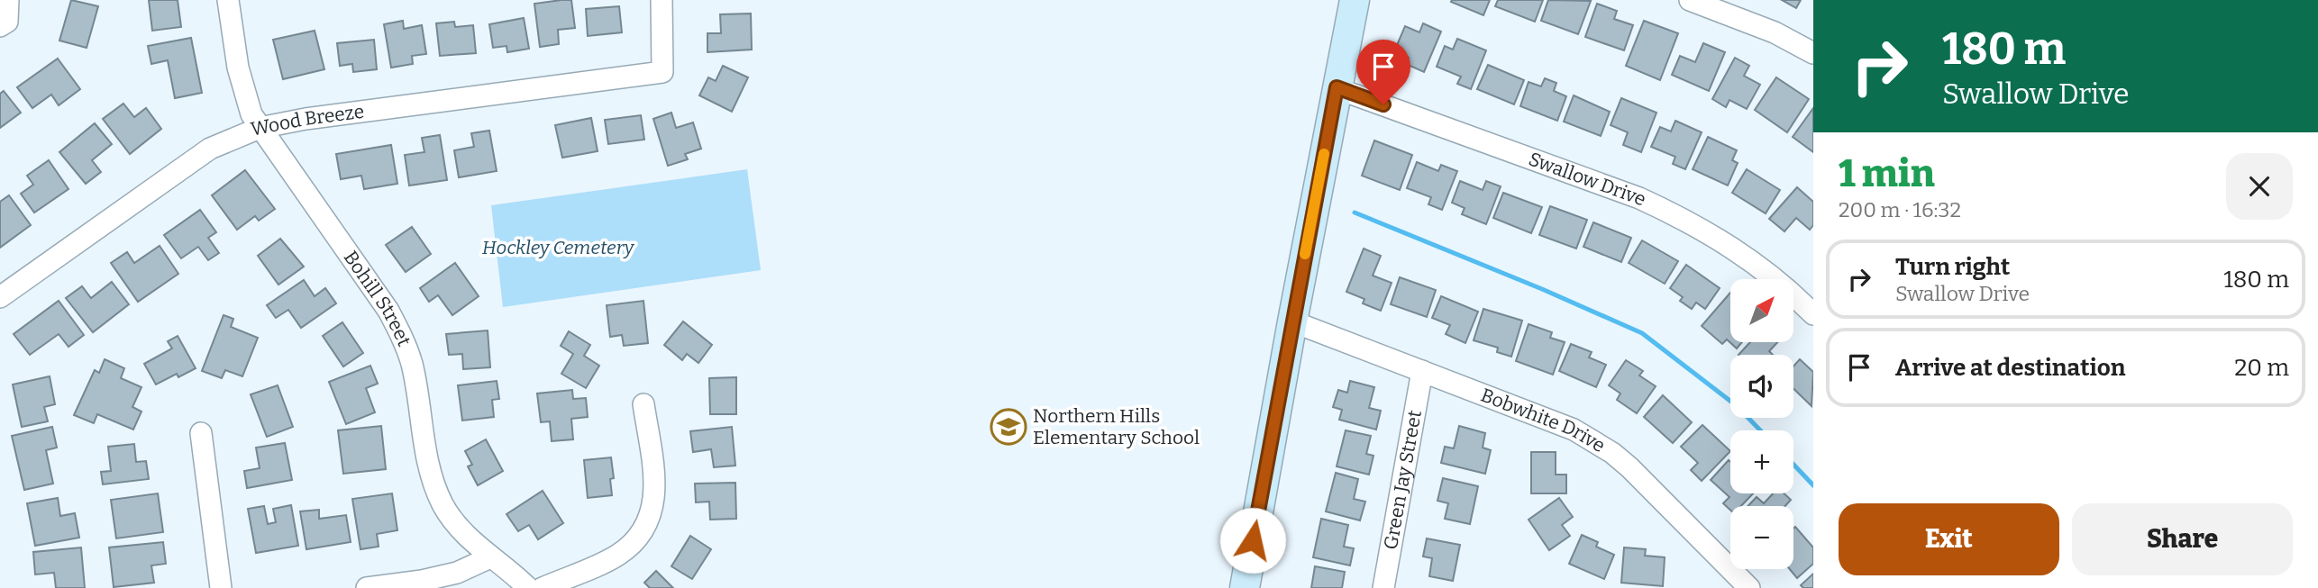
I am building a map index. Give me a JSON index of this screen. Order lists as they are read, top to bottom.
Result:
{
  "streets": {
    "street": [
      "Wood Breeze",
      "Swallow Drive",
      "Bohill Street",
      "Bobwhite Drive",
      "Green Jay Street"
    ]
  },
  "crossings": [
    ["Wood Breeze", "Bohill Street"],
    ["Bobwhite Drive", "Green Jay Street"]
  ],
  "parks": ["Hockley Cemetery"],
  "places": {
    "school or university": ["Northern Hills Elementary School"]
  },
  "north": "top right",
  "page": {
    "turn": ["180 m", "Swallow Drive"],
    "heading": ["1 min", "200 m · 16:32"],
    "list": [
      {
        "name": "Turn right",
        "note": "Swallow Drive",
        "value": "180 m"
      },
      {
        "name": "Arrive at destination",
        "value": "20 m"
      }
    ],
    "map_buttons": ["+", "−"],
    "buttons": ["Exit", "Share"]
  }
}
